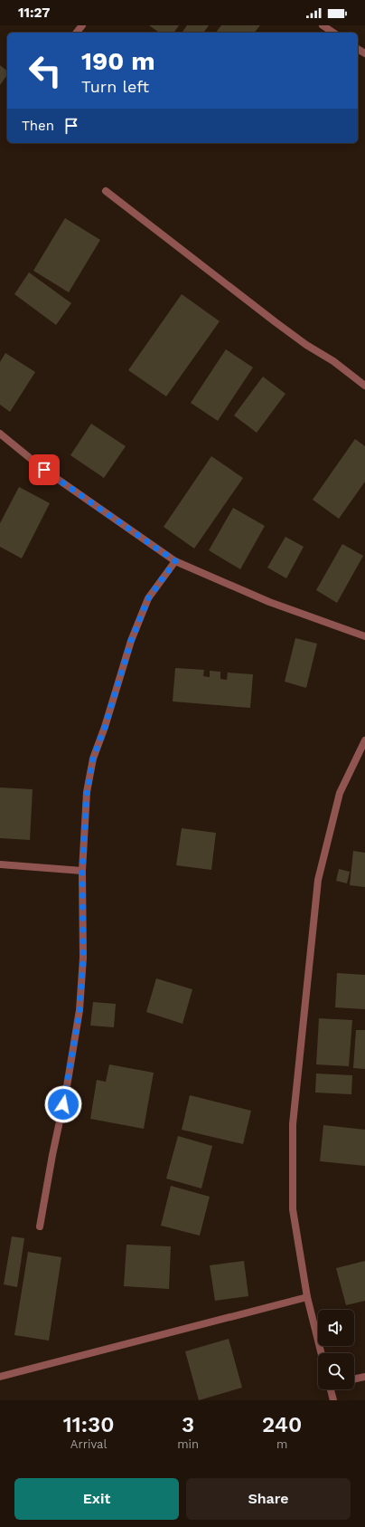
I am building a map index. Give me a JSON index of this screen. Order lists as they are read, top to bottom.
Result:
{
  "page": {
    "status": "11:27",
    "turn": ["190 m", "Turn left"],
    "then": "Then",
    "eta": [
      "11:30",
      "Arrival",
      "3",
      "min",
      "240",
      "m"
    ],
    "buttons": ["Exit", "Share"]
  }
}
